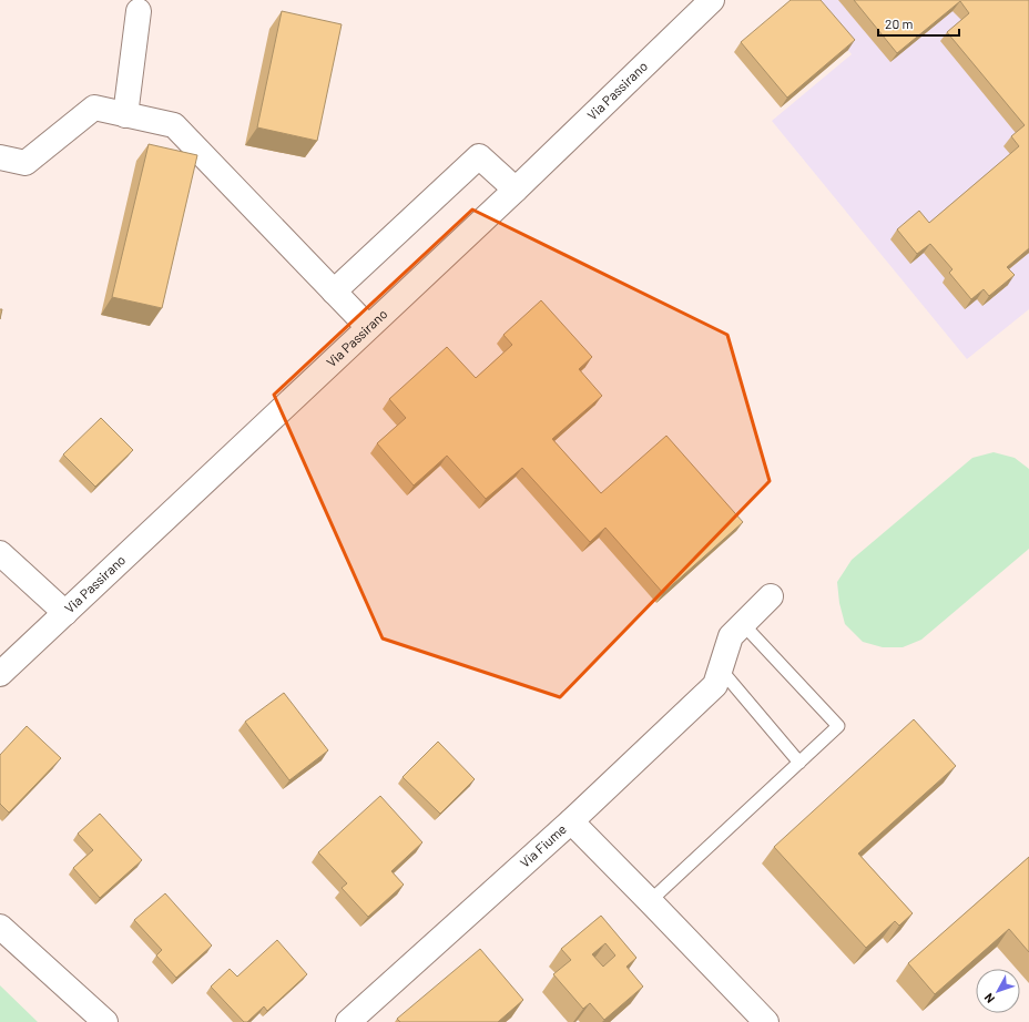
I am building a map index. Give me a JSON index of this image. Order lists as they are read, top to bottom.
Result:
{
  "streets": {
    "street": ["Via Passirano", "Via Fiume"]
  },
  "scale_bar": "20 m",
  "north": "bottom left"
}
